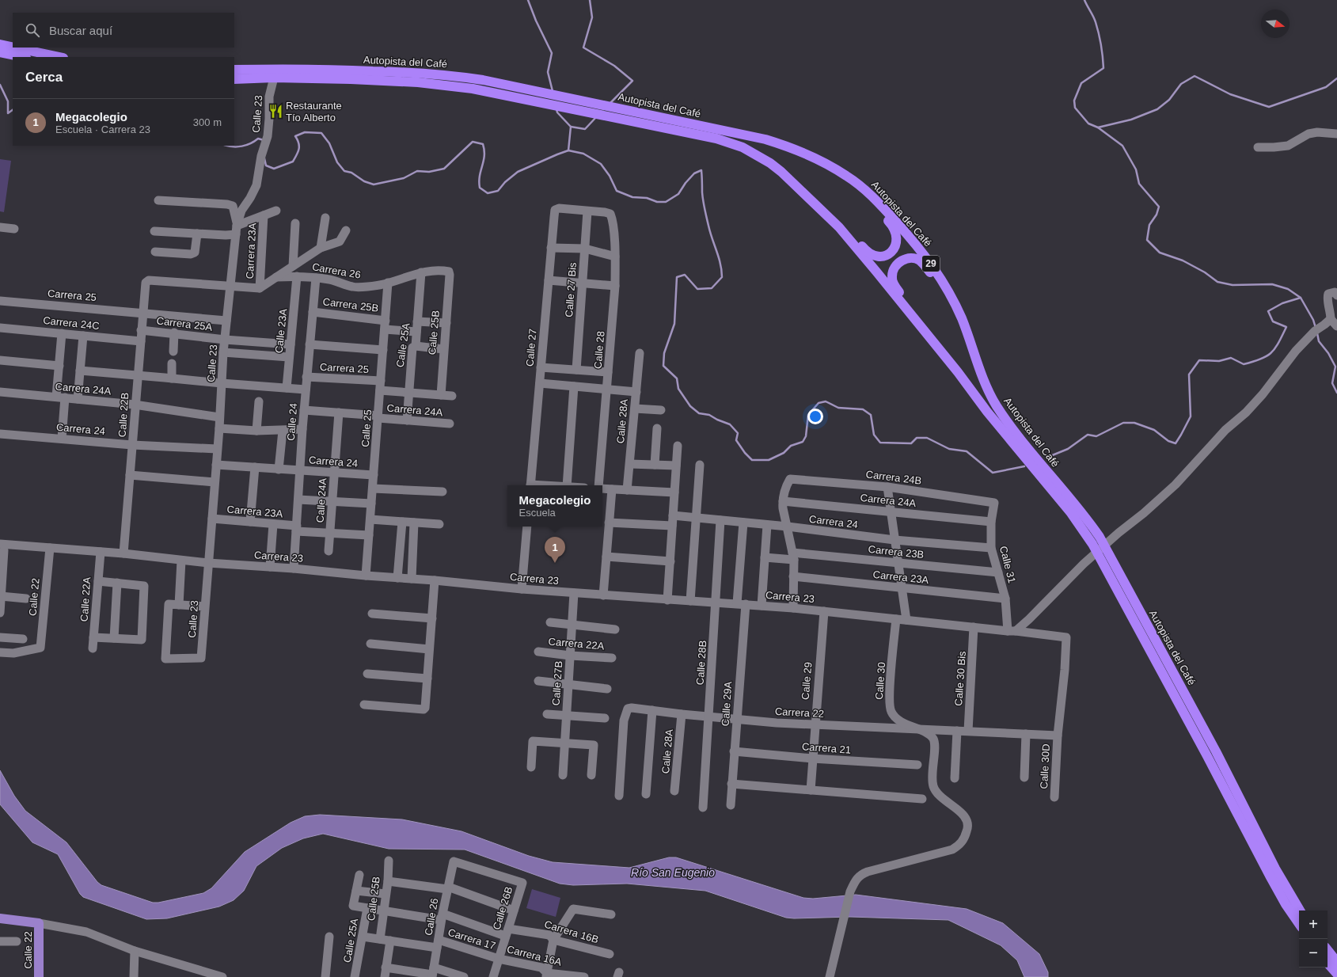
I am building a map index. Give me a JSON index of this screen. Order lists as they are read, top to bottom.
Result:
{
  "streets": {
    "highway": ["Autopista del Café", "29"],
    "main road": ["Calle 22"],
    "street": [
      "Calle 23",
      "Carrera 23A",
      "Carrera 26",
      "Calle 27 Bis",
      "Carrera 25",
      "Carrera 25B",
      "Carrera 24C",
      "Carrera 25A",
      "Calle 23A",
      "Calle 25B",
      "Calle 25A",
      "Calle 27",
      "Calle 28",
      "Carrera 24A",
      "Calle 22B",
      "Calle 28A",
      "Calle 24",
      "Calle 25",
      "Carrera 24",
      "Carrera 24B",
      "Calle 24A",
      "Carrera 23B",
      "Carrera 23",
      "Calle 31",
      "Calle 22A",
      "Carrera 22A",
      "Calle 28B",
      "Calle 30 Bis",
      "Calle 29",
      "Calle 30",
      "Calle 27B",
      "Calle 29A",
      "Carrera 22",
      "Carrera 21",
      "Calle 30D",
      "Calle 26B",
      "Calle 26",
      "Carrera 16B",
      "Carrera 17",
      "Carrera 16A"
    ]
  },
  "crossings": [
    ["Autopista del Café", "Calle 23"],
    ["Calle 23", "Carrera 23A"],
    ["Calle 23", "Carrera 25"],
    ["Calle 23", "Carrera 25A"],
    ["Calle 23", "Carrera 24A"],
    ["Calle 23", "Calle 22B"],
    ["Calle 23", "Carrera 24"],
    ["Calle 23", "Carrera 23"],
    ["Carrera 23A", "Carrera 26"],
    ["Carrera 23A", "Calle 24"],
    ["Carrera 23A", "Calle 25"],
    ["Carrera 23A", "Calle 24A"],
    ["Carrera 23A", "Calle 31"],
    ["Carrera 26", "Calle 23A"],
    ["Carrera 26", "Calle 25B"],
    ["Carrera 26", "Calle 25A"],
    ["Carrera 26", "Calle 24"],
    ["Carrera 26", "Calle 25"],
    ["Calle 27 Bis", "Calle 27"],
    ["Calle 27 Bis", "Calle 28"],
    ["Carrera 25", "Calle 22B"],
    ["Carrera 25", "Calle 24"],
    ["Carrera 25", "Calle 25"],
    ["Carrera 25B", "Calle 24"],
    ["Carrera 25B", "Calle 25"],
    ["Carrera 24C", "Calle 22B"],
    ["Carrera 25A", "Calle 23A"],
    ["Carrera 25A", "Calle 22B"],
    ["Calle 25B", "Carrera 17"],
    ["Calle 25A", "Carrera 24A"],
    ["Calle 25A", "Carrera 17"],
    ["Calle 27", "Calle 28"],
    ["Carrera 24A", "Calle 22B"],
    ["Carrera 24A", "Calle 24"],
    ["Carrera 24A", "Calle 25"],
    ["Carrera 24A", "Carrera 24B"],
    ["Carrera 24A", "Calle 24A"],
    ["Carrera 24A", "Calle 31"],
    ["Calle 22B", "Carrera 24"],
    ["Calle 22B", "Carrera 23"],
    ["Calle 28A", "Carrera 22"],
    ["Calle 24", "Carrera 24"],
    ["Calle 24", "Carrera 23"],
    ["Calle 25", "Carrera 24"],
    ["Calle 25", "Carrera 23"],
    ["Carrera 24", "Calle 24A"],
    ["Carrera 24", "Calle 31"],
    ["Carrera 24", "Calle 28B"],
    ["Carrera 24B", "Calle 31"],
    ["Carrera 23B", "Calle 31"],
    ["Carrera 23", "Calle 31"],
    ["Carrera 23", "Calle 22"],
    ["Carrera 23", "Calle 22A"],
    ["Carrera 23", "Calle 28B"],
    ["Carrera 23", "Calle 30 Bis"],
    ["Carrera 23", "Calle 29"],
    ["Carrera 23", "Calle 30"],
    ["Carrera 23", "Calle 27B"],
    ["Carrera 23", "Calle 29A"],
    ["Carrera 23", "Carrera 22"],
    ["Carrera 23", "Calle 30D"],
    ["Carrera 22A", "Calle 27B"],
    ["Calle 28B", "Carrera 22"],
    ["Calle 30 Bis", "Carrera 22"],
    ["Calle 29", "Carrera 22"],
    ["Calle 29", "Carrera 21"],
    ["Calle 30", "Carrera 22"],
    ["Calle 29A", "Carrera 22"],
    ["Calle 29A", "Carrera 21"],
    ["Carrera 22", "Calle 30D"],
    ["Calle 26B", "Calle 26"],
    ["Calle 26B", "Carrera 16B"],
    ["Calle 26B", "Carrera 17"],
    ["Calle 26B", "Carrera 16A"],
    ["Calle 26", "Carrera 17"],
    ["Carrera 16B", "Carrera 17"],
    ["Carrera 17", "Carrera 16A"]
  ],
  "water": ["Río San Eugenio"],
  "places": {
    "restaurant": ["Restaurante Tío Alberto"]
  },
  "north": "right",
  "page": {
    "search": "Buscar aquí",
    "heading": "Cerca",
    "list": [
      {
        "mark": "1",
        "name": "Megacolegio",
        "note": "Escuela · Carrera 23",
        "value": "300 m"
      }
    ],
    "popup": ["Megacolegio", "Escuela"],
    "pins": "1",
    "map_buttons": ["+", "−"]
  }
}
